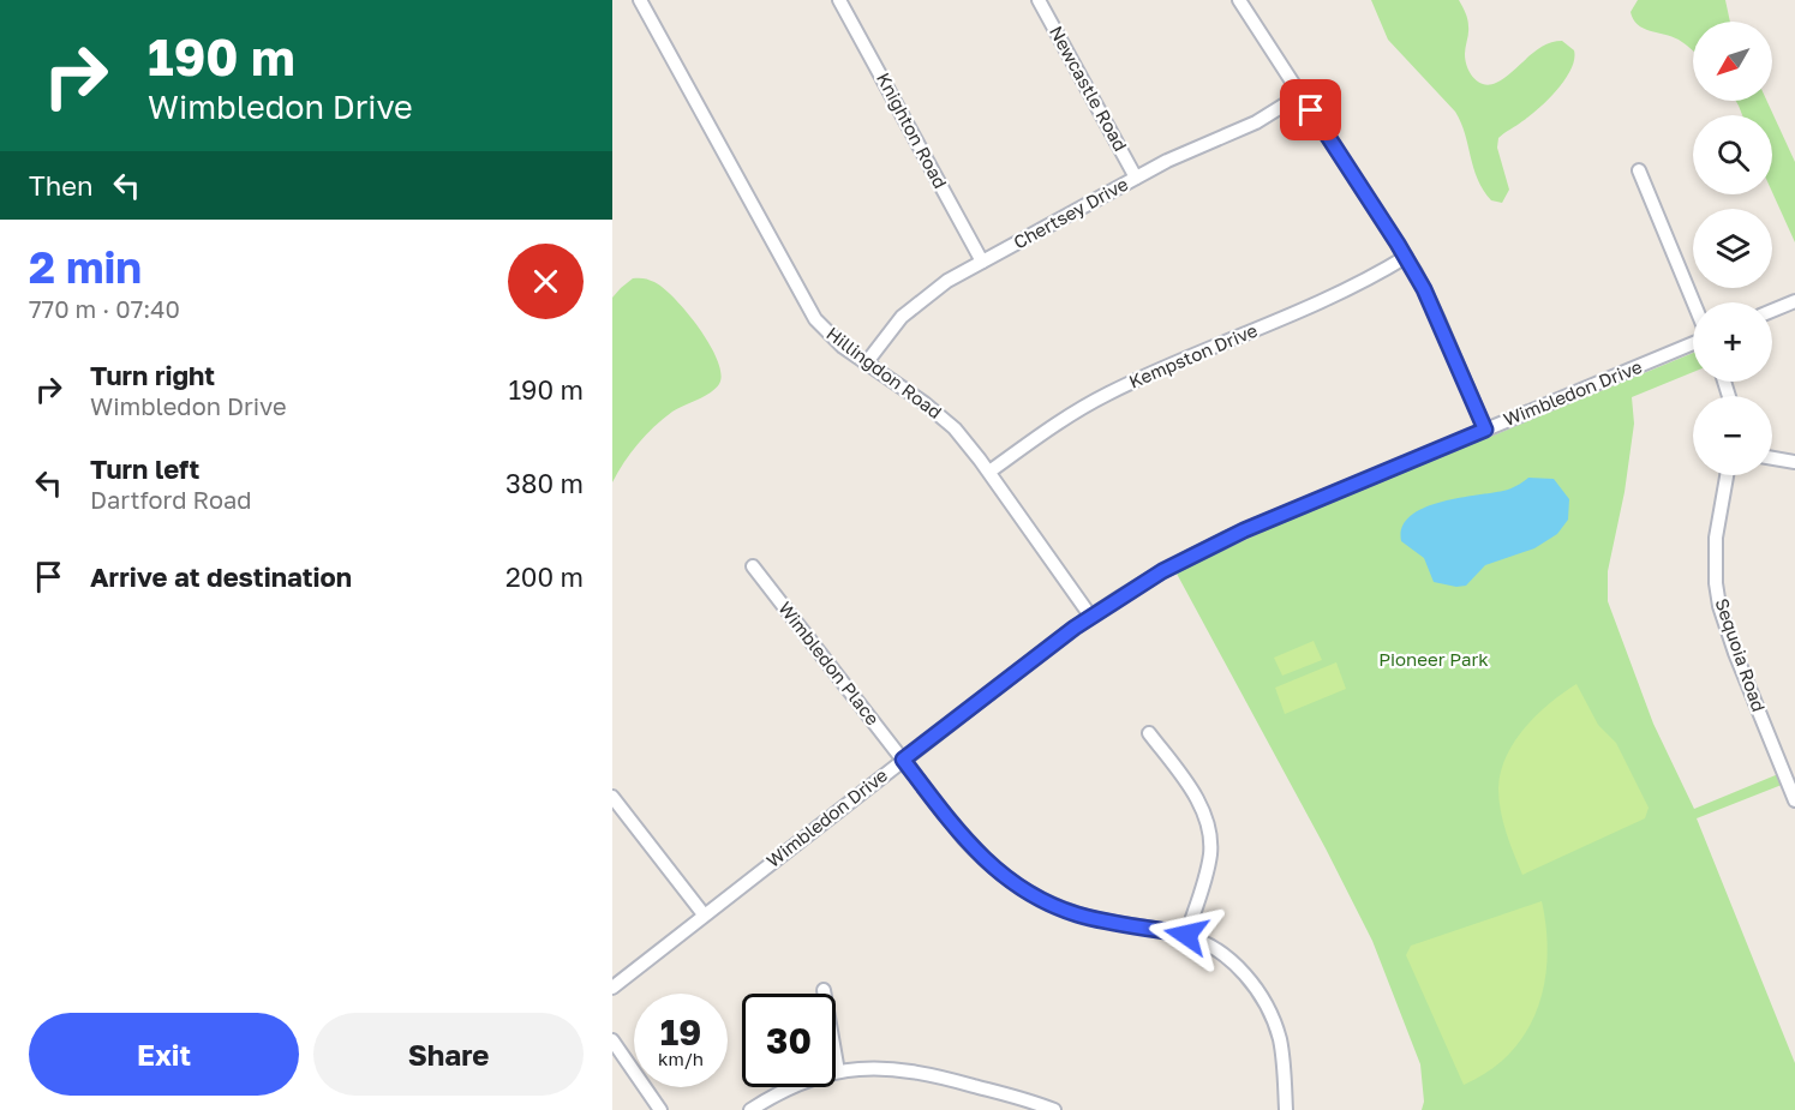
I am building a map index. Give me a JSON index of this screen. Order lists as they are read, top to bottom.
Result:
{
  "streets": {
    "street": [
      "Newcastle Road",
      "Knighton Road",
      "Chertsey Drive",
      "Kempston Drive",
      "Hillingdon Road",
      "Wimbledon Drive",
      "Sequoia Road",
      "Wimbledon Place"
    ]
  },
  "crossings": [
    ["Newcastle Road", "Chertsey Drive"],
    ["Knighton Road", "Chertsey Drive"],
    ["Chertsey Drive", "Hillingdon Road"],
    ["Kempston Drive", "Hillingdon Road"],
    ["Hillingdon Road", "Wimbledon Drive"],
    ["Wimbledon Drive", "Wimbledon Place"]
  ],
  "parks": ["Pioneer Park"],
  "north": "bottom left",
  "page": {
    "turn": ["190 m", "Wimbledon Drive"],
    "map_buttons": ["+", "−"],
    "then": "Then",
    "heading": ["2 min", "770 m · 07:40"],
    "list": [
      {
        "name": "Turn right",
        "note": "Wimbledon Drive",
        "value": "190 m"
      },
      {
        "name": "Turn left",
        "note": "Dartford Road",
        "value": "380 m"
      },
      {
        "name": "Arrive at destination",
        "value": "200 m"
      }
    ],
    "speed": "19 km/h",
    "limit": "30",
    "buttons": ["Exit", "Share"]
  }
}
